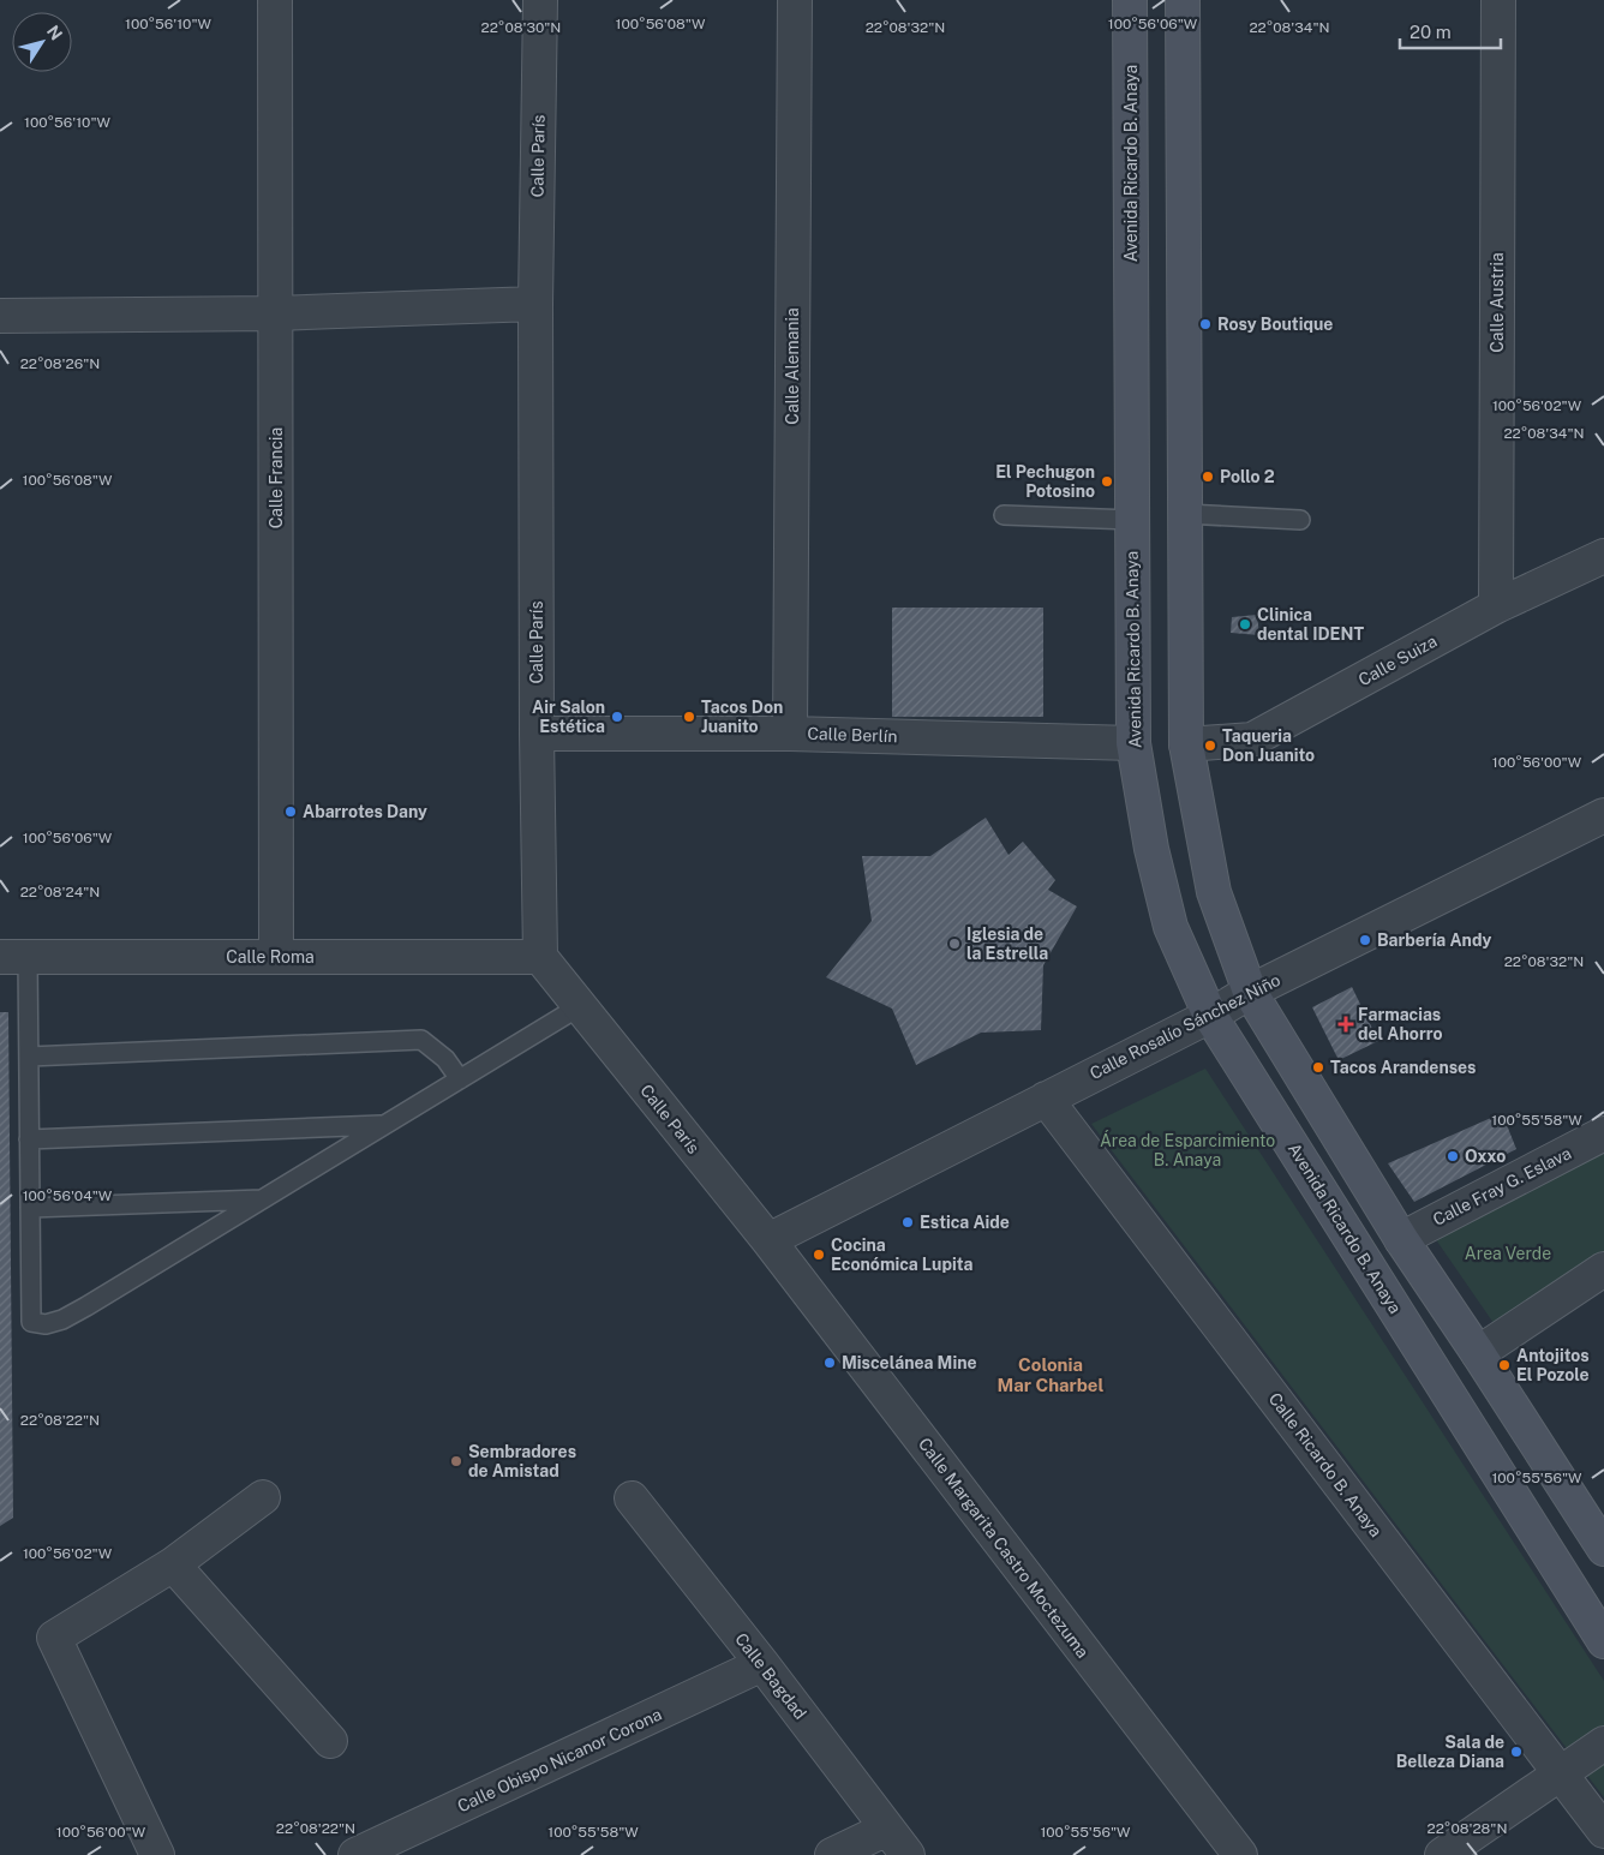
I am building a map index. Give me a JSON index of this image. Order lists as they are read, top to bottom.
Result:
{
  "streets": {
    "main road": ["Avenida Ricardo B. Anaya"],
    "street": [
      "Calle París",
      "Calle Austria",
      "Calle Alemania",
      "Calle Francia",
      "Calle Suiza",
      "Calle Berlín",
      "Calle Roma",
      "Calle Rosalío Sánchez Niño",
      "Calle Fray G. Eslava",
      "Calle Ricardo B. Anaya",
      "Calle Margarita Castro Moctezuma",
      "Calle Bagdad",
      "Calle Obispo Nicanor Corona"
    ]
  },
  "crossings": [
    ["Calle París", "Calle Berlín"],
    ["Calle París", "Calle Roma"],
    ["Calle París", "Calle Rosalío Sánchez Niño"],
    ["Calle París", "Calle Margarita Castro Moctezuma"],
    ["Avenida Ricardo B. Anaya", "Calle Berlín"],
    ["Avenida Ricardo B. Anaya", "Calle Rosalío Sánchez Niño"],
    ["Calle Austria", "Calle Suiza"],
    ["Calle Alemania", "Calle Berlín"],
    ["Calle Francia", "Calle Roma"],
    ["Calle Rosalío Sánchez Niño", "Calle Ricardo B. Anaya"],
    ["Calle Rosalío Sánchez Niño", "Calle Margarita Castro Moctezuma"],
    ["Calle Bagdad", "Calle Obispo Nicanor Corona"]
  ],
  "districts": ["Colonia Mar Charbel"],
  "parks": ["Área de Esparcimiento B. Anaya", "Area Verde"],
  "places": {
    "other": [
      "Rosy Boutique",
      "Pollo 2",
      "El Pechugon Potosino",
      "Clinica dental IDENT",
      "Air Salon Estética",
      "Tacos Don Juanito",
      "Taqueria Don Juanito",
      "Abarrotes Dany",
      "Barbería Andy",
      "Iglesia de la Estrella",
      "Tacos Arandenses",
      "Oxxo",
      "Estica Aide",
      "Cocina Económica Lupita",
      "Miscelánea Mine",
      "Antojitos El Pozole",
      "Sembradores de Amistad",
      "Sala de Belleza Diana"
    ],
    "health": ["Farmacias del Ahorro"]
  },
  "scale_bar": "20 m",
  "north": "top right",
  "coordinates": [
    "100°56'10\"W",
    "100°56'08\"W",
    "100°56'06\"W",
    "22°08'30\"N",
    "22°08'32\"N",
    "22°08'34\"N",
    "22°08'26\"N",
    "100°56'02\"W",
    "100°56'00\"W",
    "22°08'24\"N",
    "100°55'58\"W",
    "100°56'04\"W",
    "22°08'22\"N",
    "100°55'56\"W",
    "22°08'28\"N"
  ]
}
